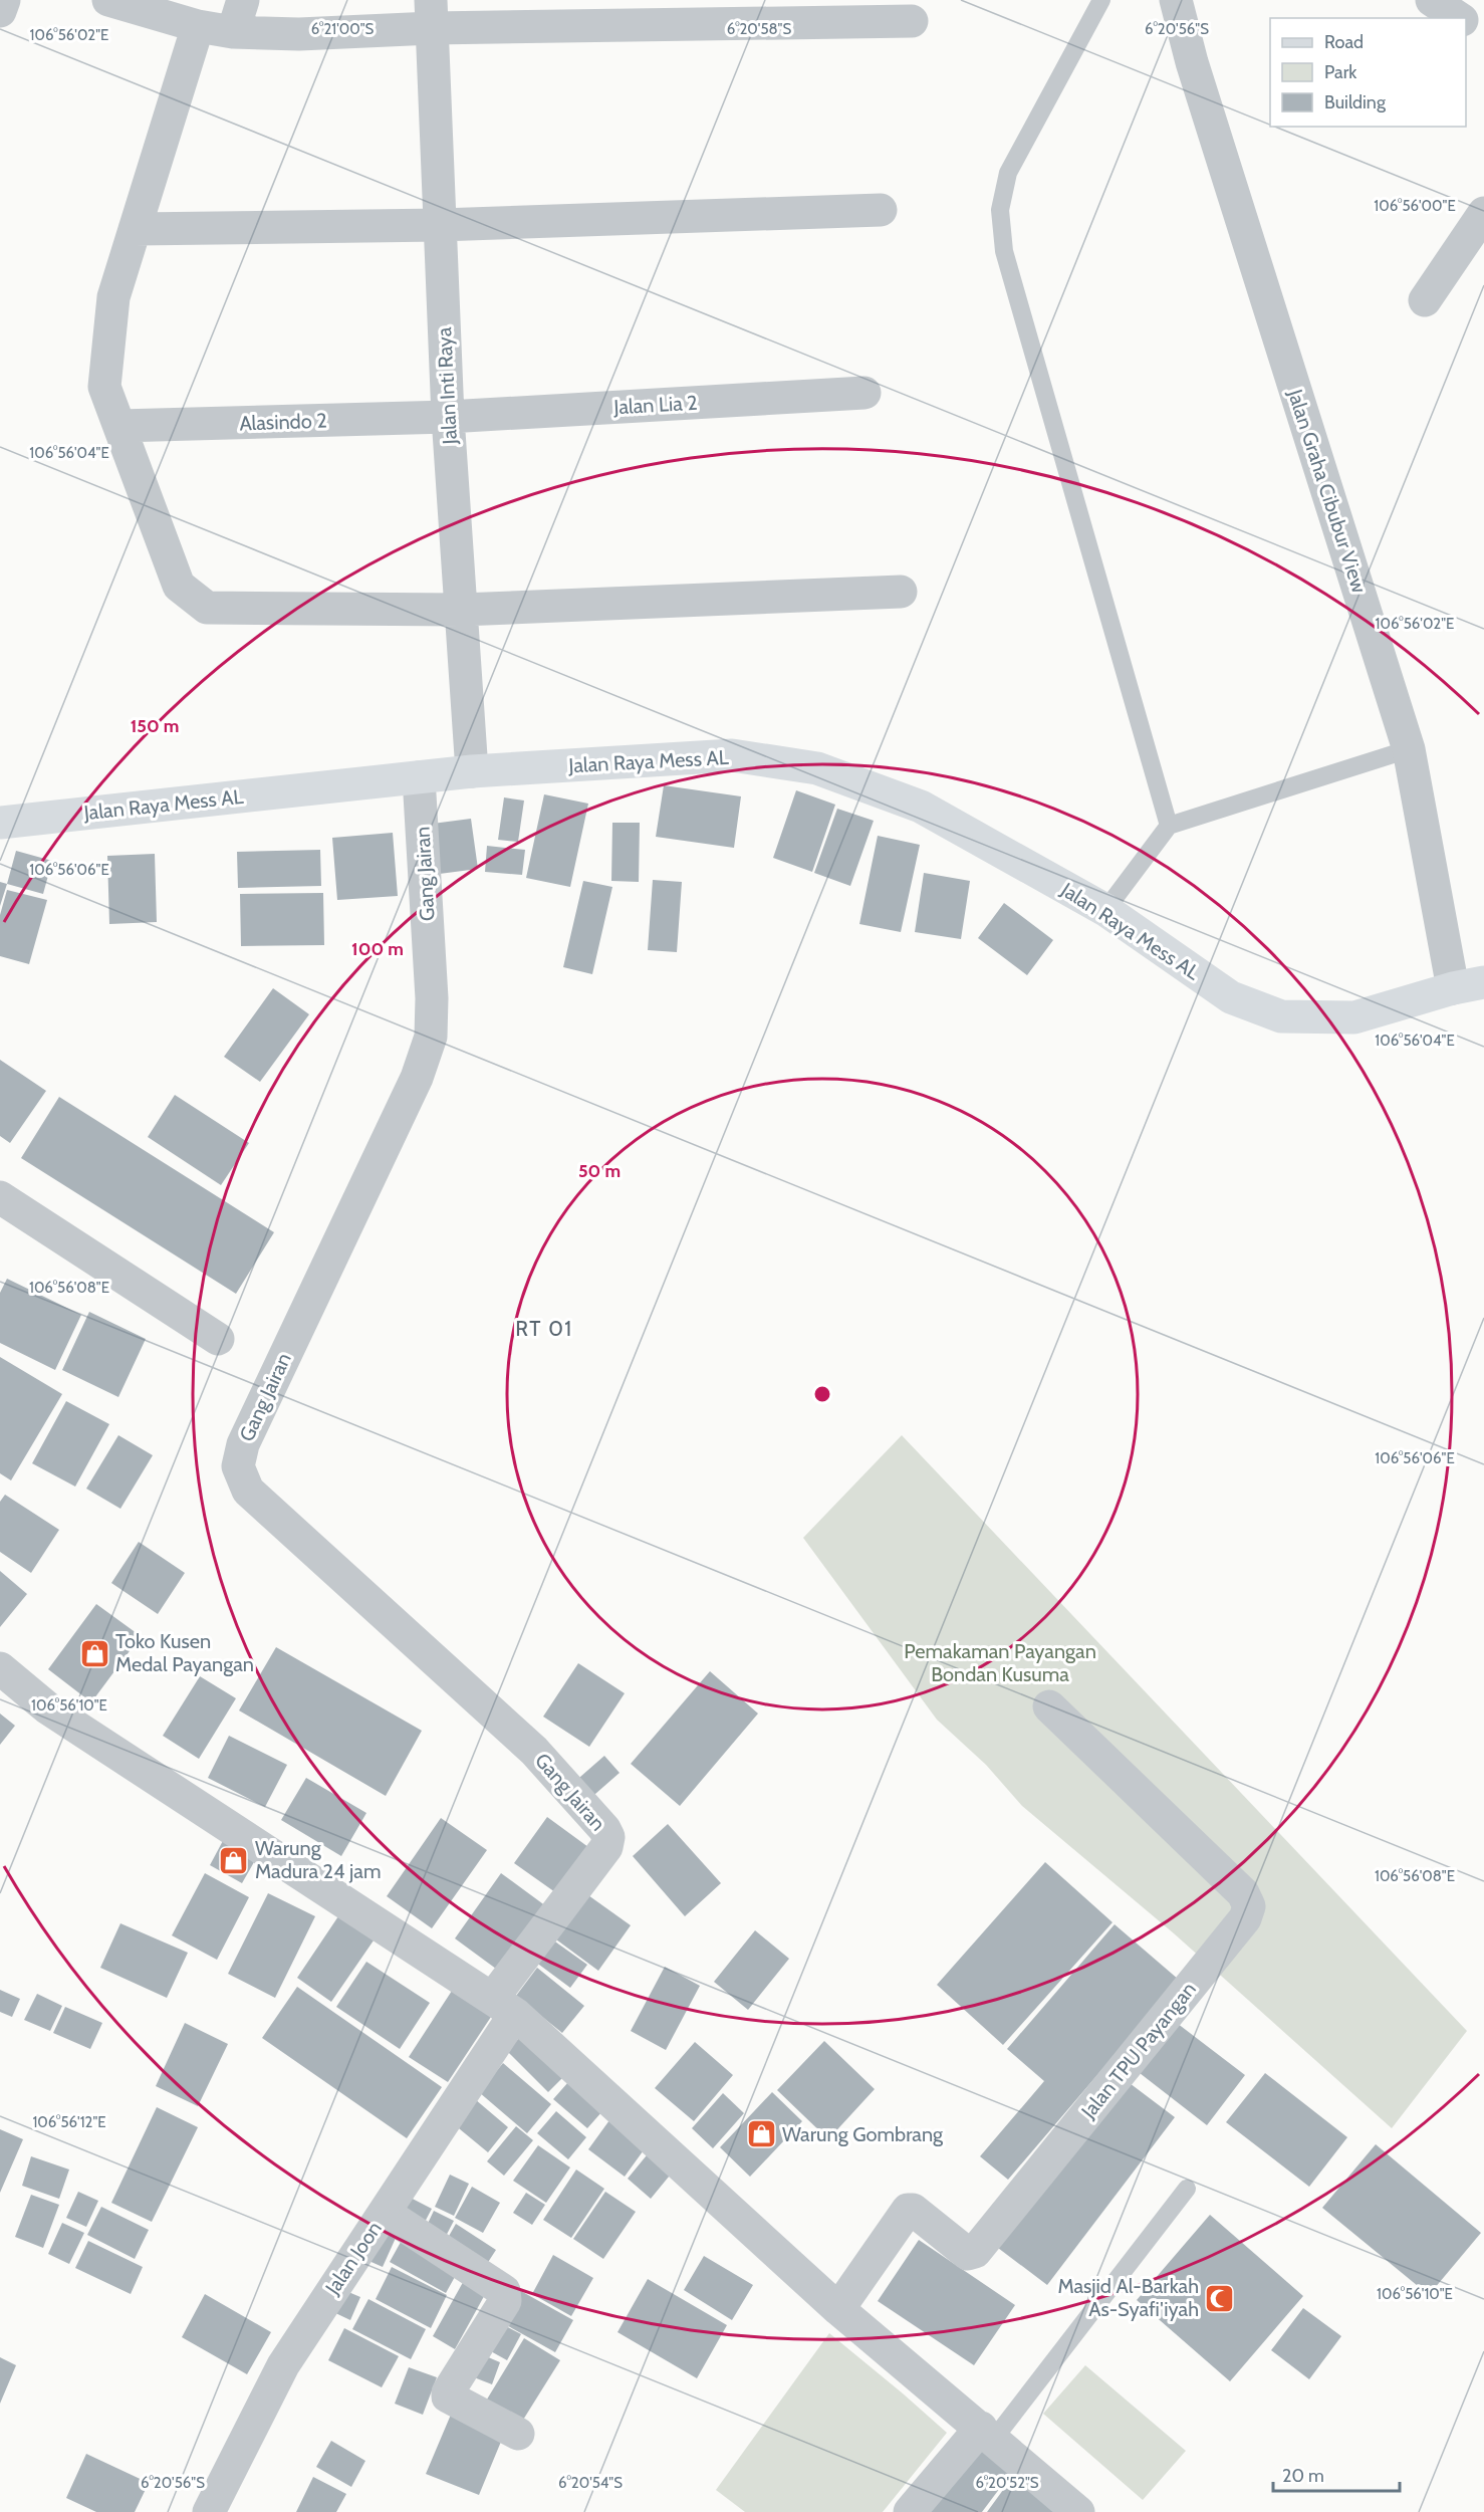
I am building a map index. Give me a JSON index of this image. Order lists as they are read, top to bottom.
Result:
{
  "streets": {
    "street": [
      "Jalan Inti Raya",
      "Jalan Lia 2",
      "Alasindo 2",
      "Jalan Graha Cibubur View",
      "Jalan Raya Mess AL",
      "Gang Jairan",
      "Jalan TPU Payangan",
      "Jalan Joon"
    ]
  },
  "crossings": [
    ["Jalan Inti Raya", "Jalan Lia 2"],
    ["Jalan Inti Raya", "Alasindo 2"],
    ["Jalan Inti Raya", "Jalan Raya Mess AL"],
    ["Jalan Lia 2", "Alasindo 2"],
    ["Jalan Graha Cibubur View", "Jalan Raya Mess AL"],
    ["Jalan Raya Mess AL", "Gang Jairan"],
    ["Gang Jairan", "Jalan Joon"]
  ],
  "districts": ["RT 01"],
  "parks": ["Pemakaman Payangan Bondan Kusuma"],
  "places": {
    "shop": ["Toko Kusen Medal Payangan", "Warung Madura 24 jam", "Warung Gombrang"],
    "mosque": ["Masjid Al-Barkah As-Syafi'iyah"]
  },
  "legend": ["Road", "Park", "Building"],
  "scale_bar": "20 m",
  "coordinates": [
    "6°21'00\"S",
    "6°20'58\"S",
    "6°20'56\"S",
    "106°56'02\"E",
    "106°56'00\"E",
    "106°56'04\"E",
    "106°56'06\"E",
    "106°56'08\"E",
    "106°56'10\"E",
    "106°56'12\"E",
    "6°20'54\"S",
    "6°20'52\"S"
  ],
  "rings": ["150 m", "100 m", "50 m"]
}
